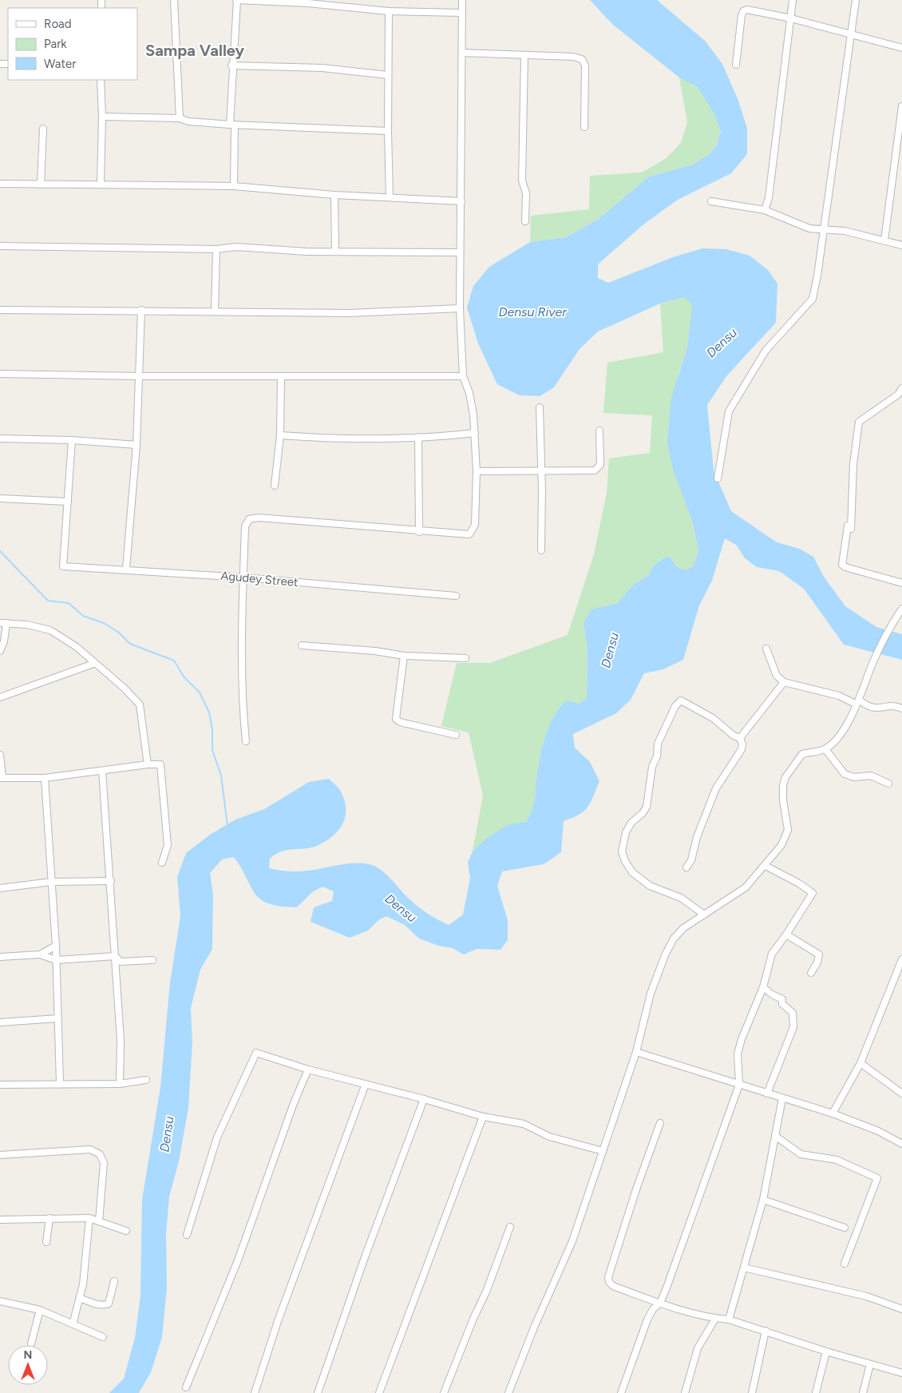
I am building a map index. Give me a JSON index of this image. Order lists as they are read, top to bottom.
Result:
{
  "streets": {
    "street": ["Agudey Street"]
  },
  "districts": ["Sampa Valley"],
  "water": ["Densu River", "Densu"],
  "legend": ["Road", "Park", "Water"],
  "north": "top"
}
